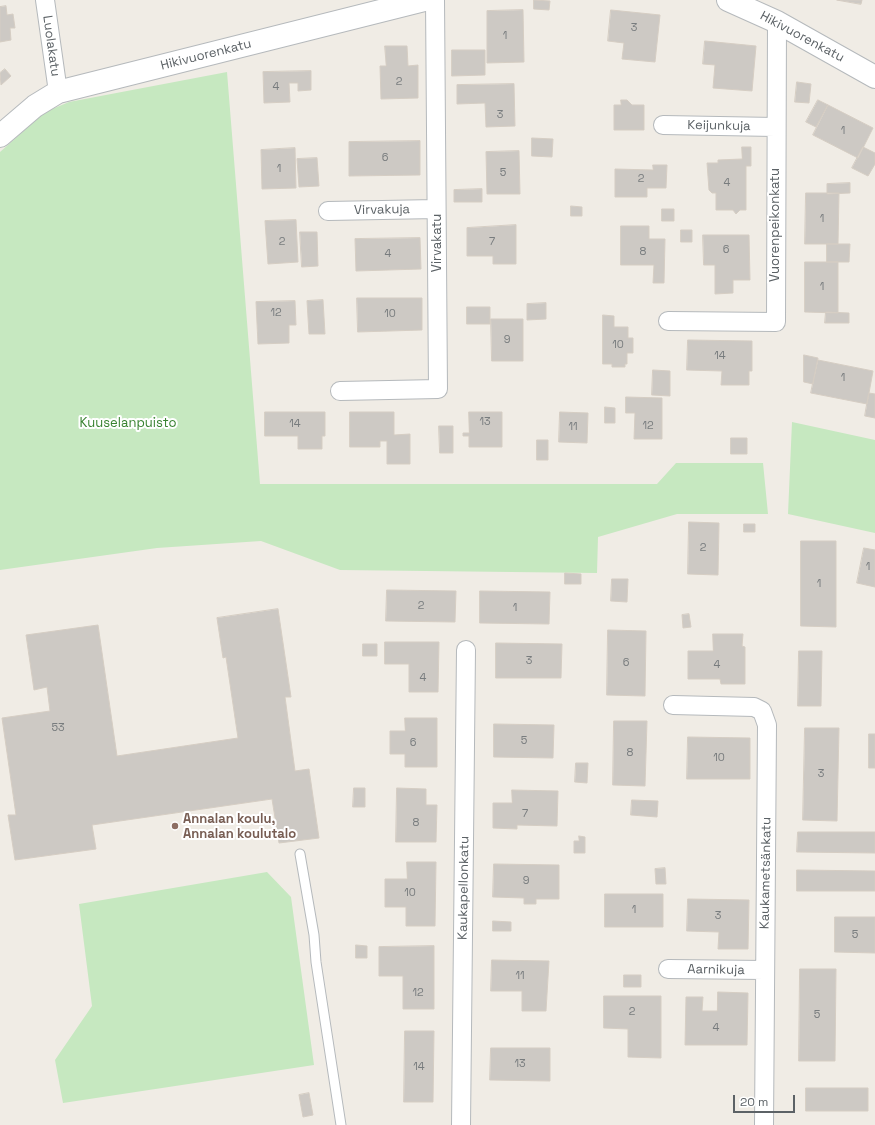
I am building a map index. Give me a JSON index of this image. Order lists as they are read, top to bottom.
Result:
{
  "streets": {
    "street": [
      "Hikivuorenkatu",
      "Luolakatu",
      "Keijunkuja",
      "Virvakuja",
      "Vuorenpeikonkatu",
      "Virvakatu",
      "Kaukametsänkatu",
      "Kaukapellonkatu",
      "Aarnikuja"
    ]
  },
  "crossings": [
    ["Hikivuorenkatu", "Luolakatu"],
    ["Hikivuorenkatu", "Vuorenpeikonkatu"],
    ["Keijunkuja", "Vuorenpeikonkatu"],
    ["Virvakuja", "Virvakatu"],
    ["Kaukametsänkatu", "Aarnikuja"]
  ],
  "parks": ["Kuuselanpuisto"],
  "places": ["Annalan koulu, Annalan koulutalo"],
  "house_numbers": [
    "3",
    "1",
    "2",
    "4",
    "3",
    "1",
    "6",
    "1",
    "5",
    "2",
    "4",
    "1",
    "2",
    "7",
    "6",
    "8",
    "4",
    "1",
    "12",
    "10",
    "9",
    "10",
    "14",
    "1",
    "13",
    "14",
    "12",
    "11",
    "2",
    "1",
    "1",
    "2",
    "1",
    "3",
    "6",
    "4",
    "4",
    "53",
    "5",
    "6",
    "8",
    "10",
    "3",
    "7",
    "8",
    "9",
    "10",
    "1",
    "3",
    "5",
    "11",
    "12",
    "2",
    "5",
    "4",
    "13",
    "14"
  ],
  "scale_bar": "20 m"
}
